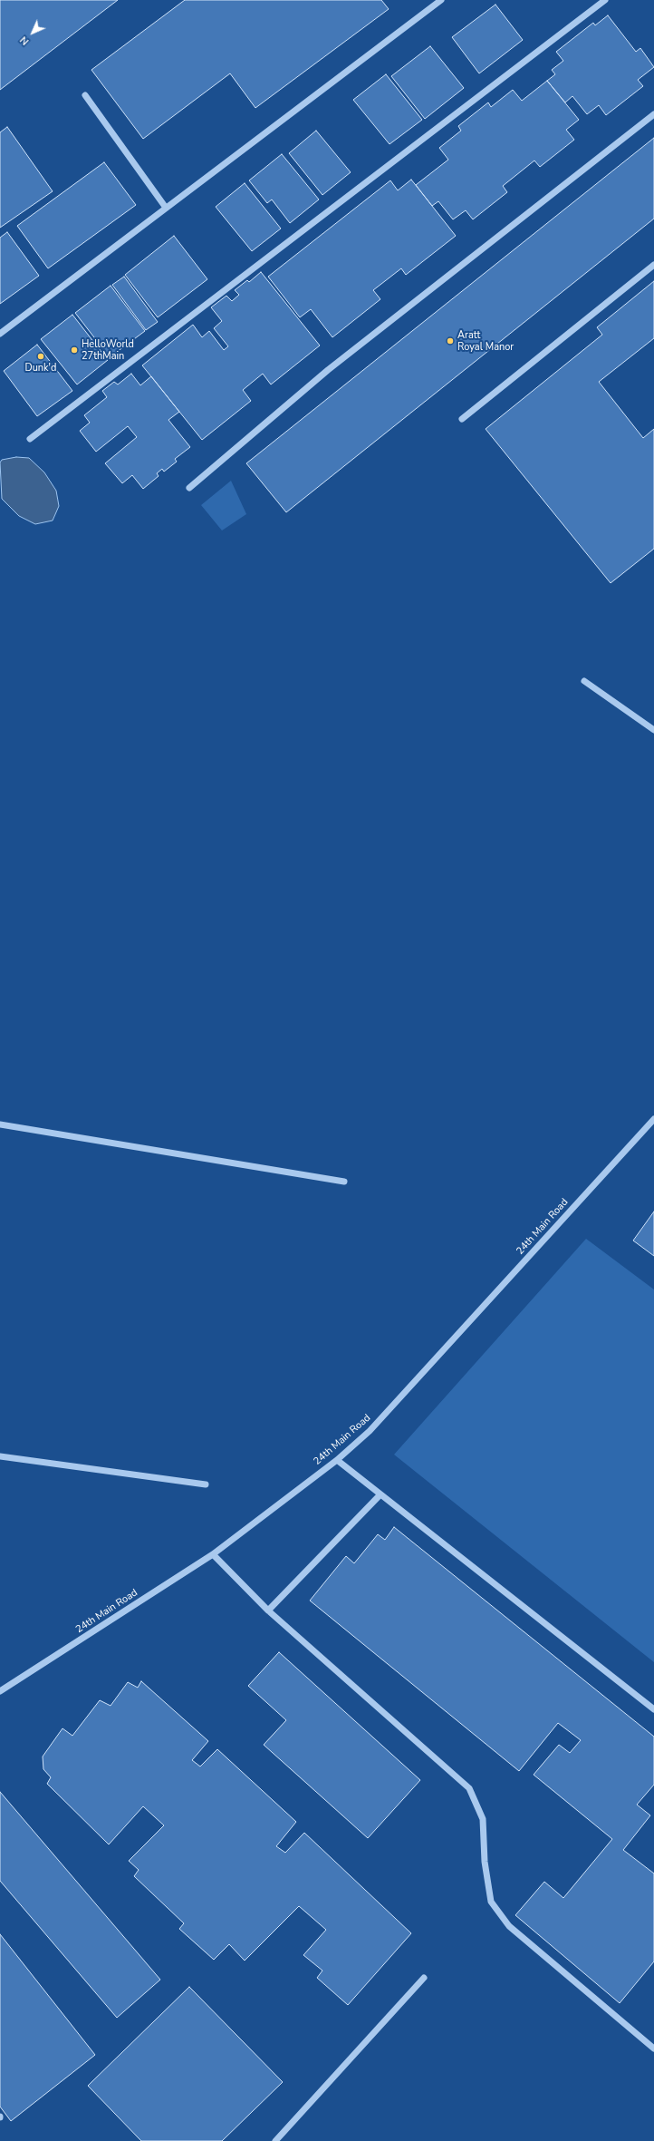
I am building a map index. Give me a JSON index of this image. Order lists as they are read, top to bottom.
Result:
{
  "streets": {
    "street": ["24th Main Road"]
  },
  "places": ["Aratt Royal Manor", "HelloWorld 27thMain", "Dunk'd"],
  "north": "bottom left"
}
